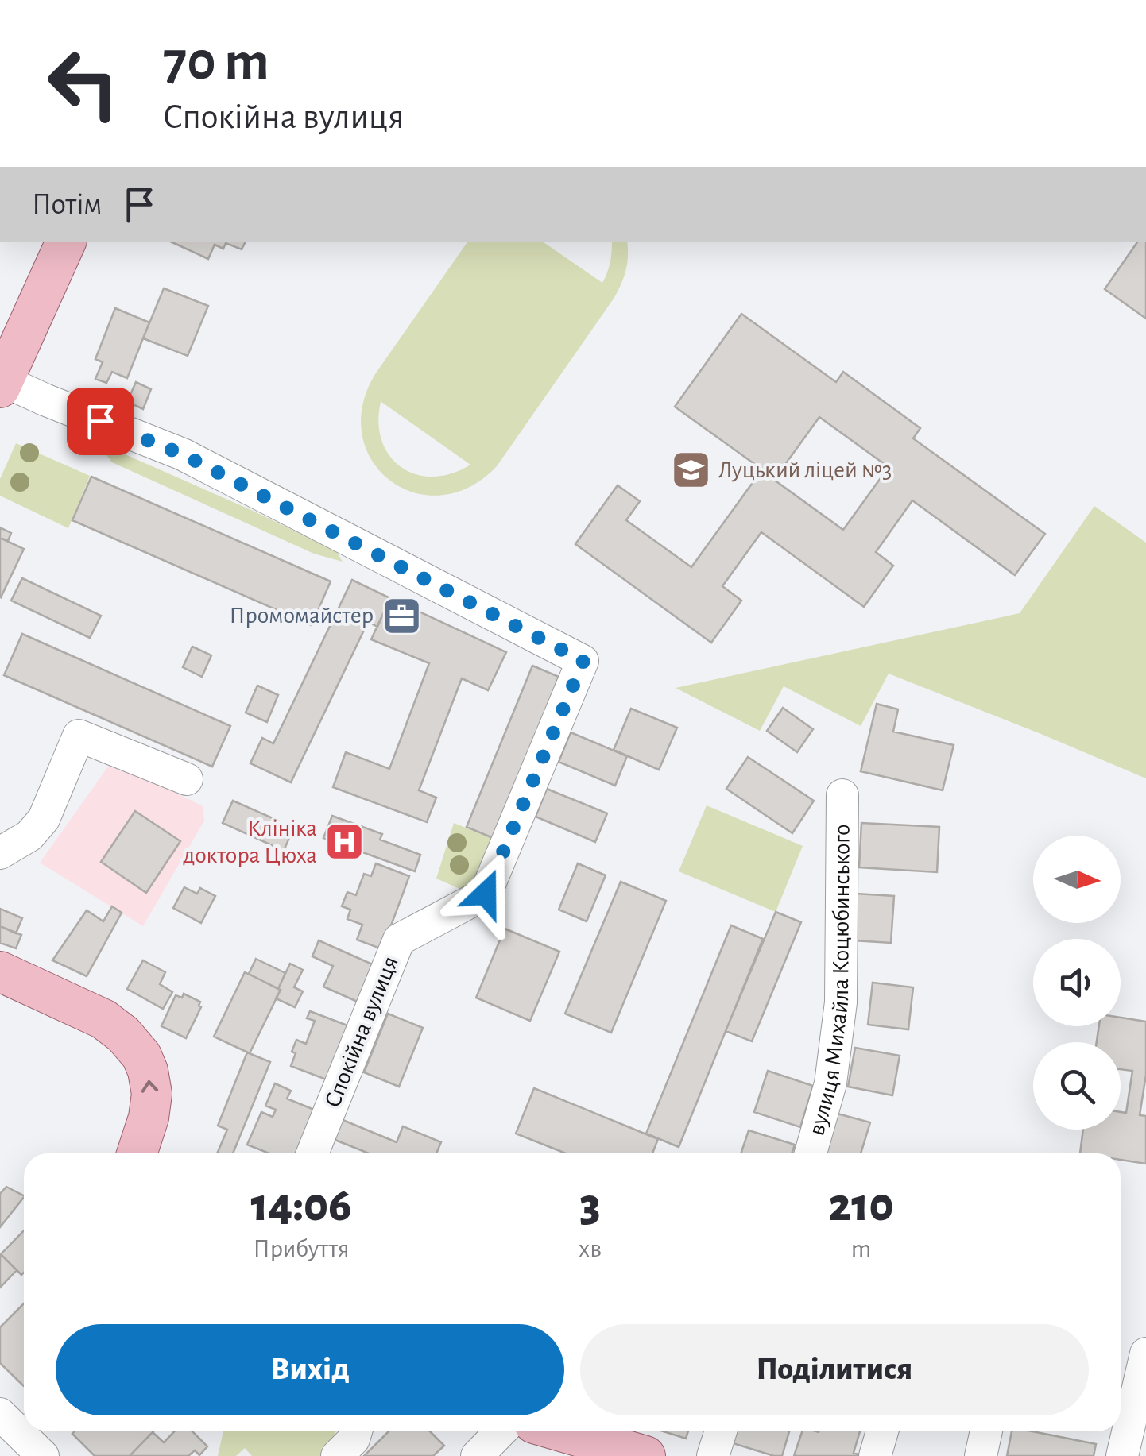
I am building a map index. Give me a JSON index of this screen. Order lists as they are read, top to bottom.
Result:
{
  "streets": {
    "street": ["вулиця Михайла Коцюбинського", "Спокійна вулиця"]
  },
  "places": {
    "school or university": ["Луцький ліцей №3"],
    "office": ["Промомайстер"],
    "hospital": ["Клініка доктора Цюха"]
  },
  "north": "right",
  "page": {
    "turn": ["70 m", "Спокійна вулиця"],
    "then": "Потім",
    "eta": [
      "14:06",
      "Прибуття",
      "3",
      "хв",
      "210",
      "m"
    ],
    "buttons": ["Вихід", "Поділитися"]
  }
}
